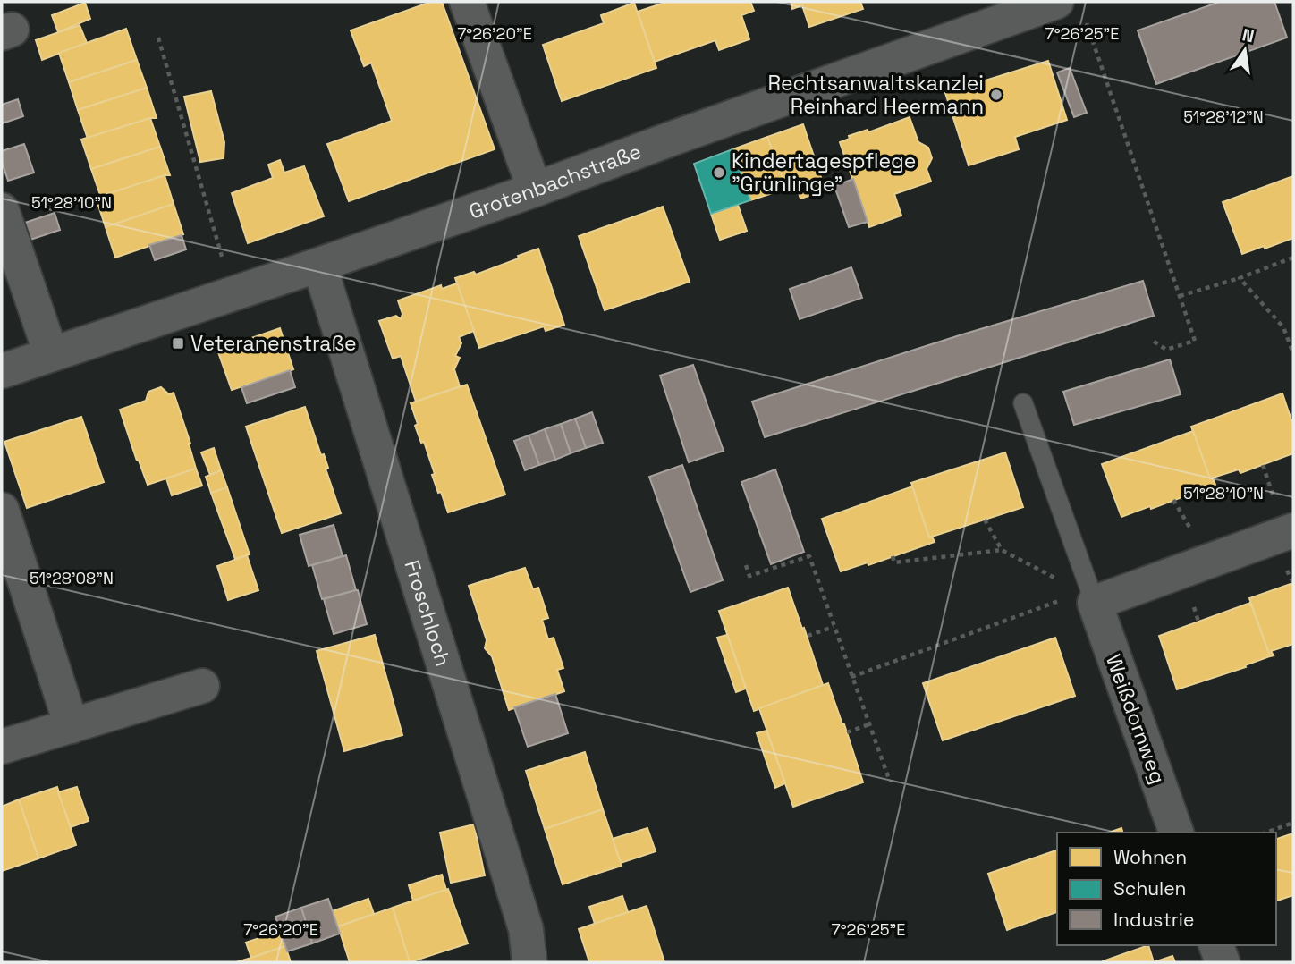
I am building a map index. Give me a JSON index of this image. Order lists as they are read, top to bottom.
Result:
{
  "streets": {
    "street": ["Grotenbachstraße", "Froschloch", "Weißdornweg"]
  },
  "crossings": [
    ["Grotenbachstraße", "Froschloch"]
  ],
  "places": {
    "other": ["Rechtsanwaltskanzlei Reinhard Heermann", "Kindertagespflege \"Grünlinge\""],
    "transit": ["Veteranenstraße"]
  },
  "legend": ["Wohnen", "Schulen", "Industrie"],
  "north": "top",
  "coordinates": [
    "7°26'20\"E",
    "7°26'25\"E",
    "51°28'12\"N",
    "51°28'10\"N",
    "51°28'08\"N"
  ]
}
